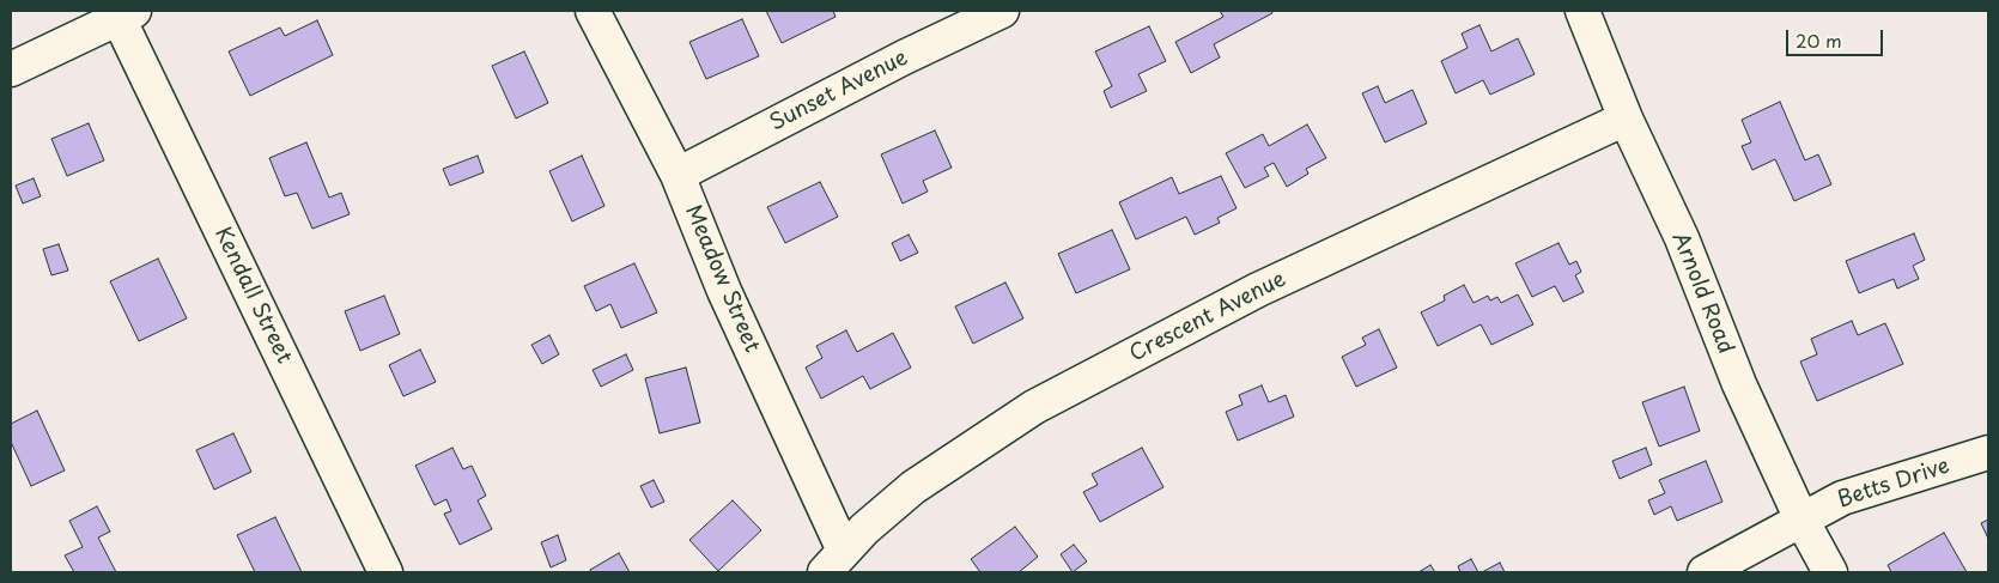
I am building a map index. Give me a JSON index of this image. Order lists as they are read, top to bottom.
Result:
{
  "streets": {
    "street": [
      "Sunset Avenue",
      "Meadow Street",
      "Arnold Road",
      "Kendall Street",
      "Crescent Avenue",
      "Betts Drive"
    ]
  },
  "crossings": [
    ["Sunset Avenue", "Meadow Street"],
    ["Meadow Street", "Crescent Avenue"],
    ["Arnold Road", "Crescent Avenue"],
    ["Arnold Road", "Betts Drive"]
  ],
  "scale_bar": "20 m"
}
